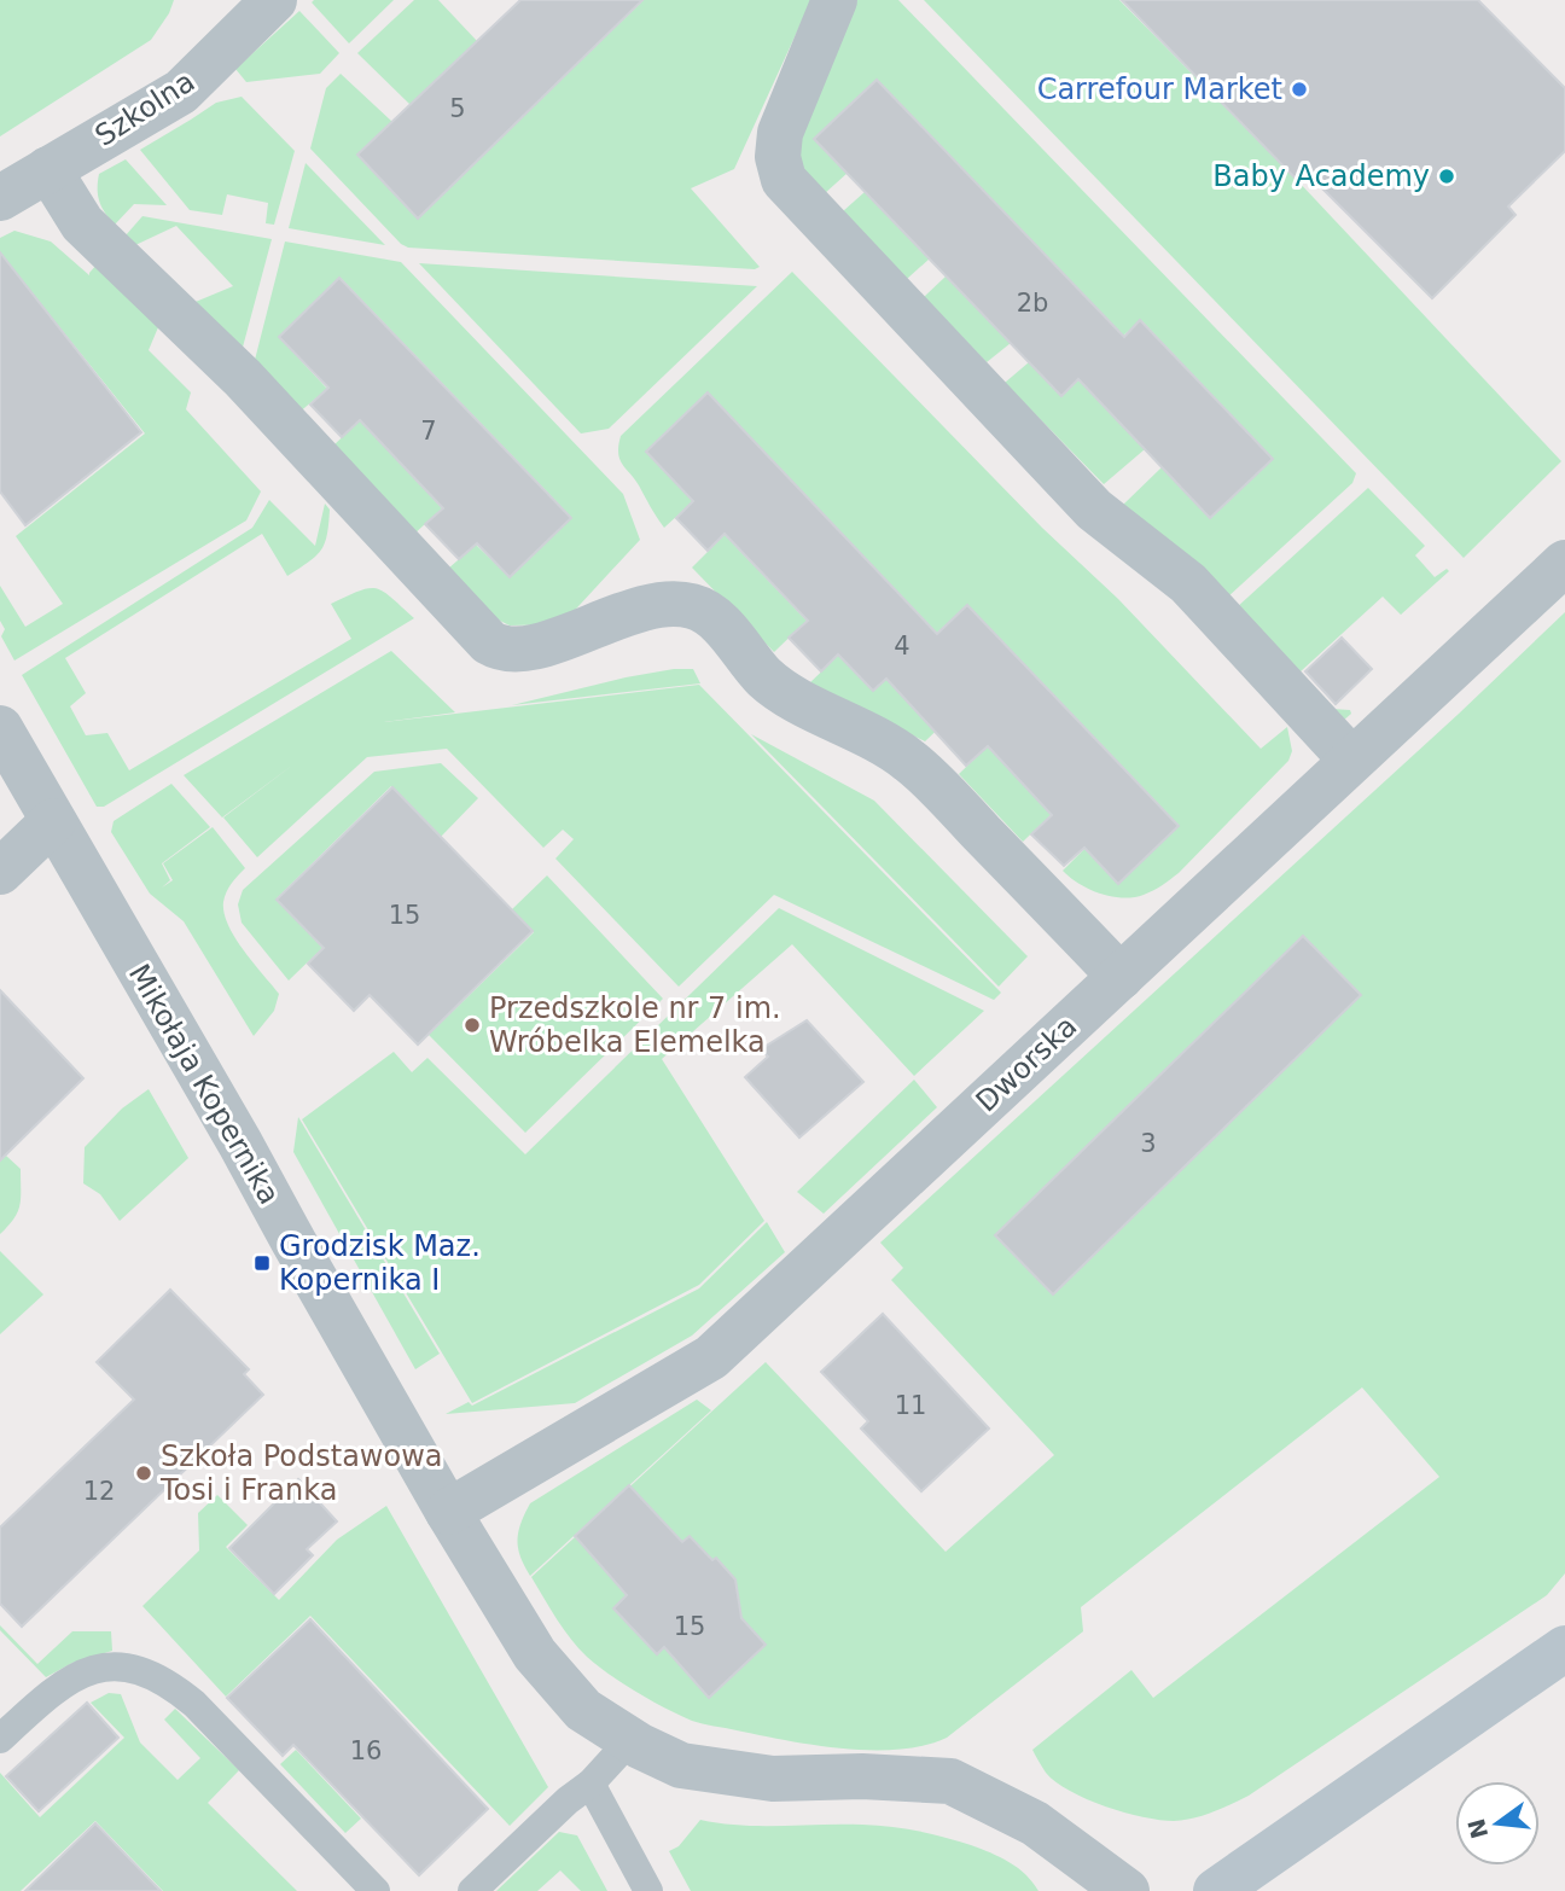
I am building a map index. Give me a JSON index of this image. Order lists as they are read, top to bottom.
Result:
{
  "streets": {
    "street": ["Szkolna", "Dworska", "Mikołaja Kopernika"]
  },
  "crossings": [
    ["Dworska", "Mikołaja Kopernika"]
  ],
  "places": {
    "other": [
      "Carrefour Market",
      "Baby Academy",
      "Przedszkole nr 7 im. Wróbelka Elemelka",
      "Szkoła Podstawowa Tosi i Franka"
    ],
    "transit": ["Grodzisk Maz. Kopernika I"]
  },
  "house_numbers": [
    "5",
    "2b",
    "7",
    "4",
    "15",
    "3",
    "11",
    "12",
    "15",
    "16"
  ],
  "north": "left"
}
